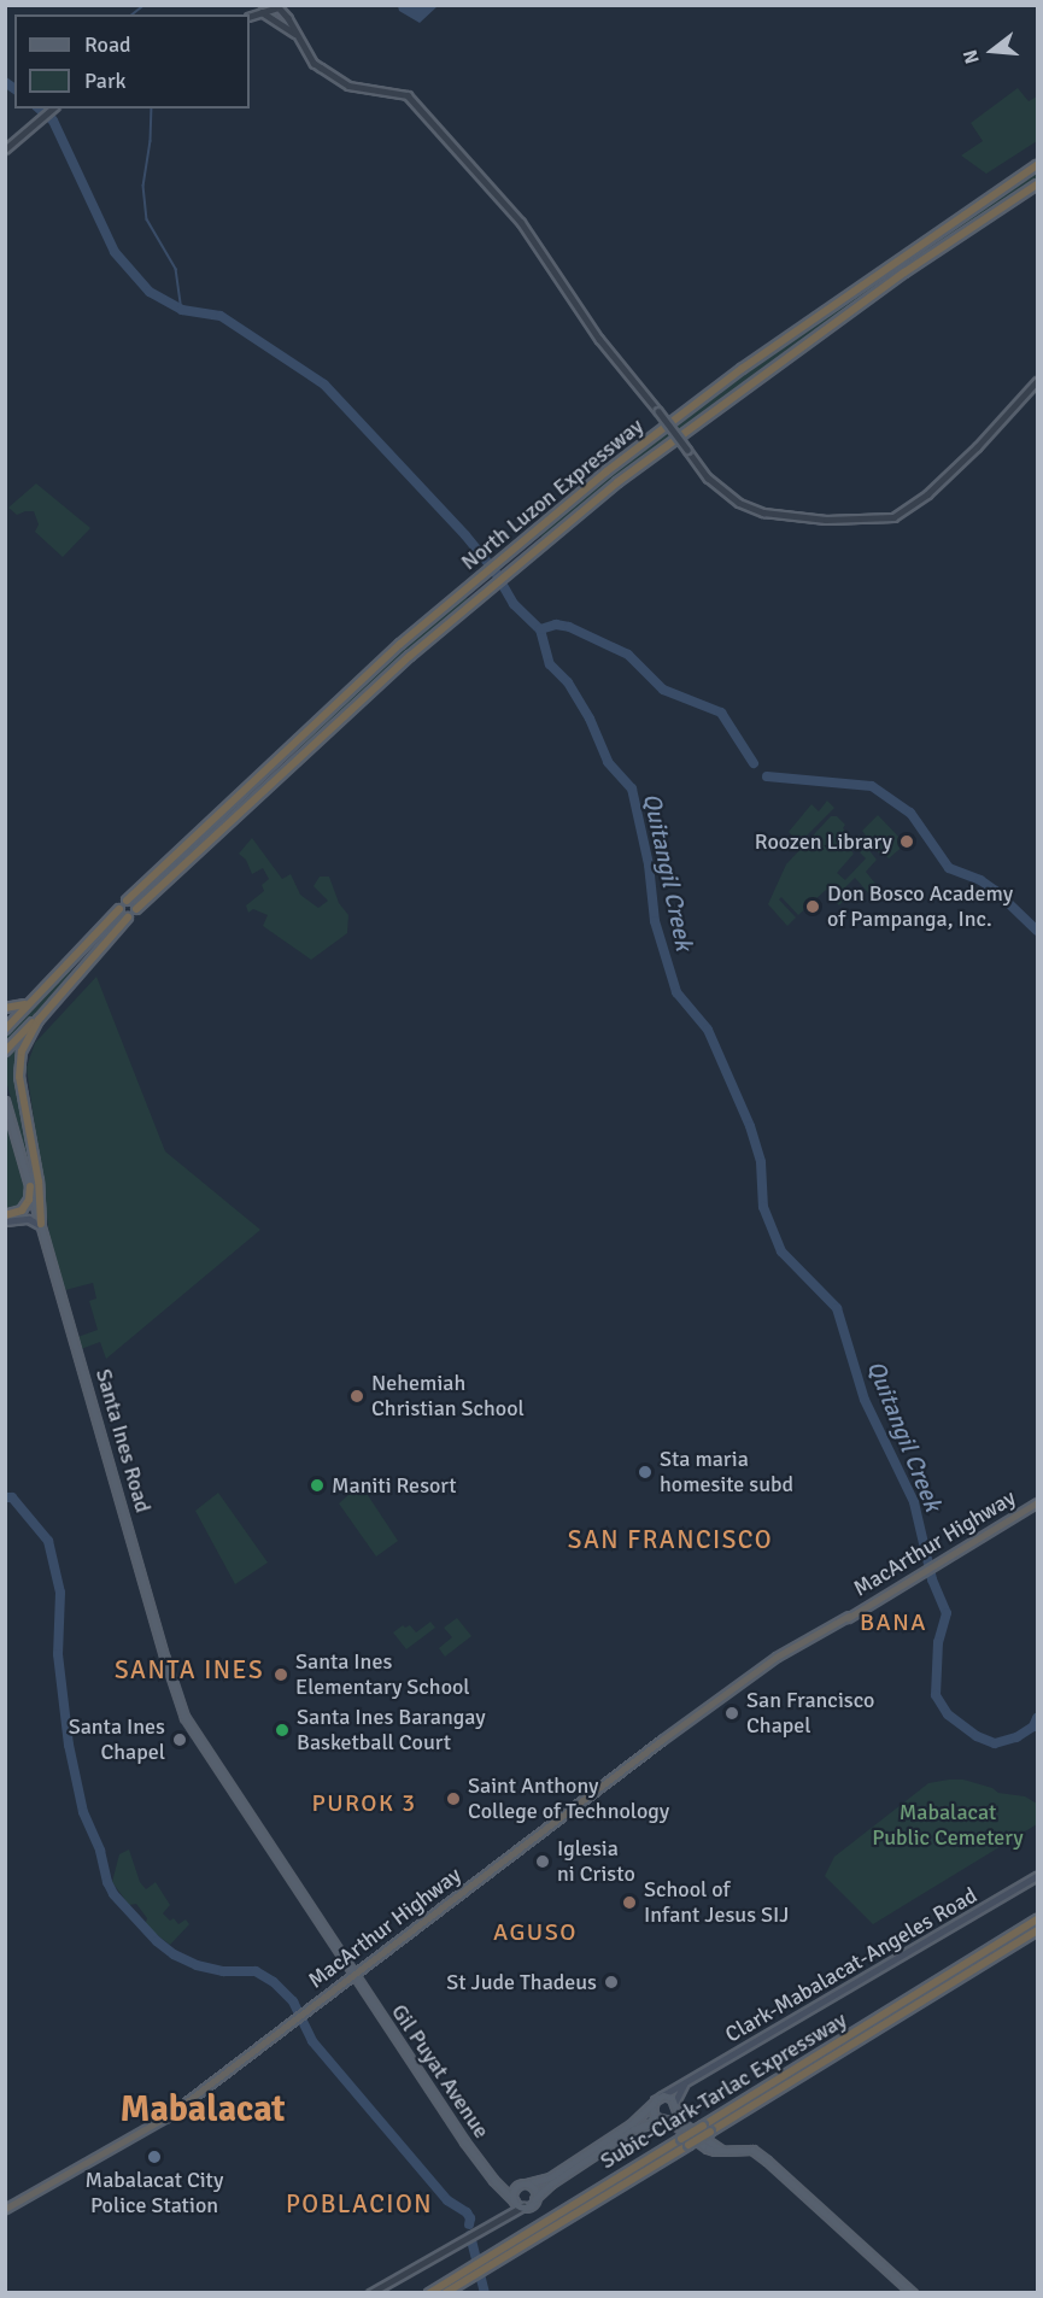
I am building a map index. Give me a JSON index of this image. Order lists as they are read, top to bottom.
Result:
{
  "streets": {
    "highway": ["North Luzon Expressway", "MacArthur Highway", "Subic-Clark-Tarlac Expressway"],
    "main road": ["Santa Ines Road", "Clark-Mabalacat-Angeles Road", "Gil Puyat Avenue"]
  },
  "crossings": [
    ["Santa Ines Road", "MacArthur Highway"],
    ["Santa Ines Road", "Gil Puyat Avenue"],
    ["MacArthur Highway", "Gil Puyat Avenue"]
  ],
  "districts": [
    "SAN FRANCISCO",
    "BANA",
    "SANTA INES",
    "PUROK 3",
    "AGUSO",
    "Mabalacat",
    "POBLACION"
  ],
  "water": ["Quitangil Creek"],
  "parks": ["Mabalacat Public Cemetery"],
  "places": [
    "Roozen Library",
    "Don Bosco Academy of Pampanga, Inc.",
    "Nehemiah Christian School",
    "Sta maria homesite subd",
    "Maniti Resort",
    "Santa Ines Elementary School",
    "San Francisco Chapel",
    "Santa Ines Barangay Basketball Court",
    "Santa Ines Chapel",
    "Saint Anthony College of Technology",
    "Iglesia ni Cristo",
    "School of Infant Jesus SIJ",
    "St Jude Thadeus",
    "Mabalacat City Police Station"
  ],
  "legend": ["Road", "Park"],
  "north": "left"
}
